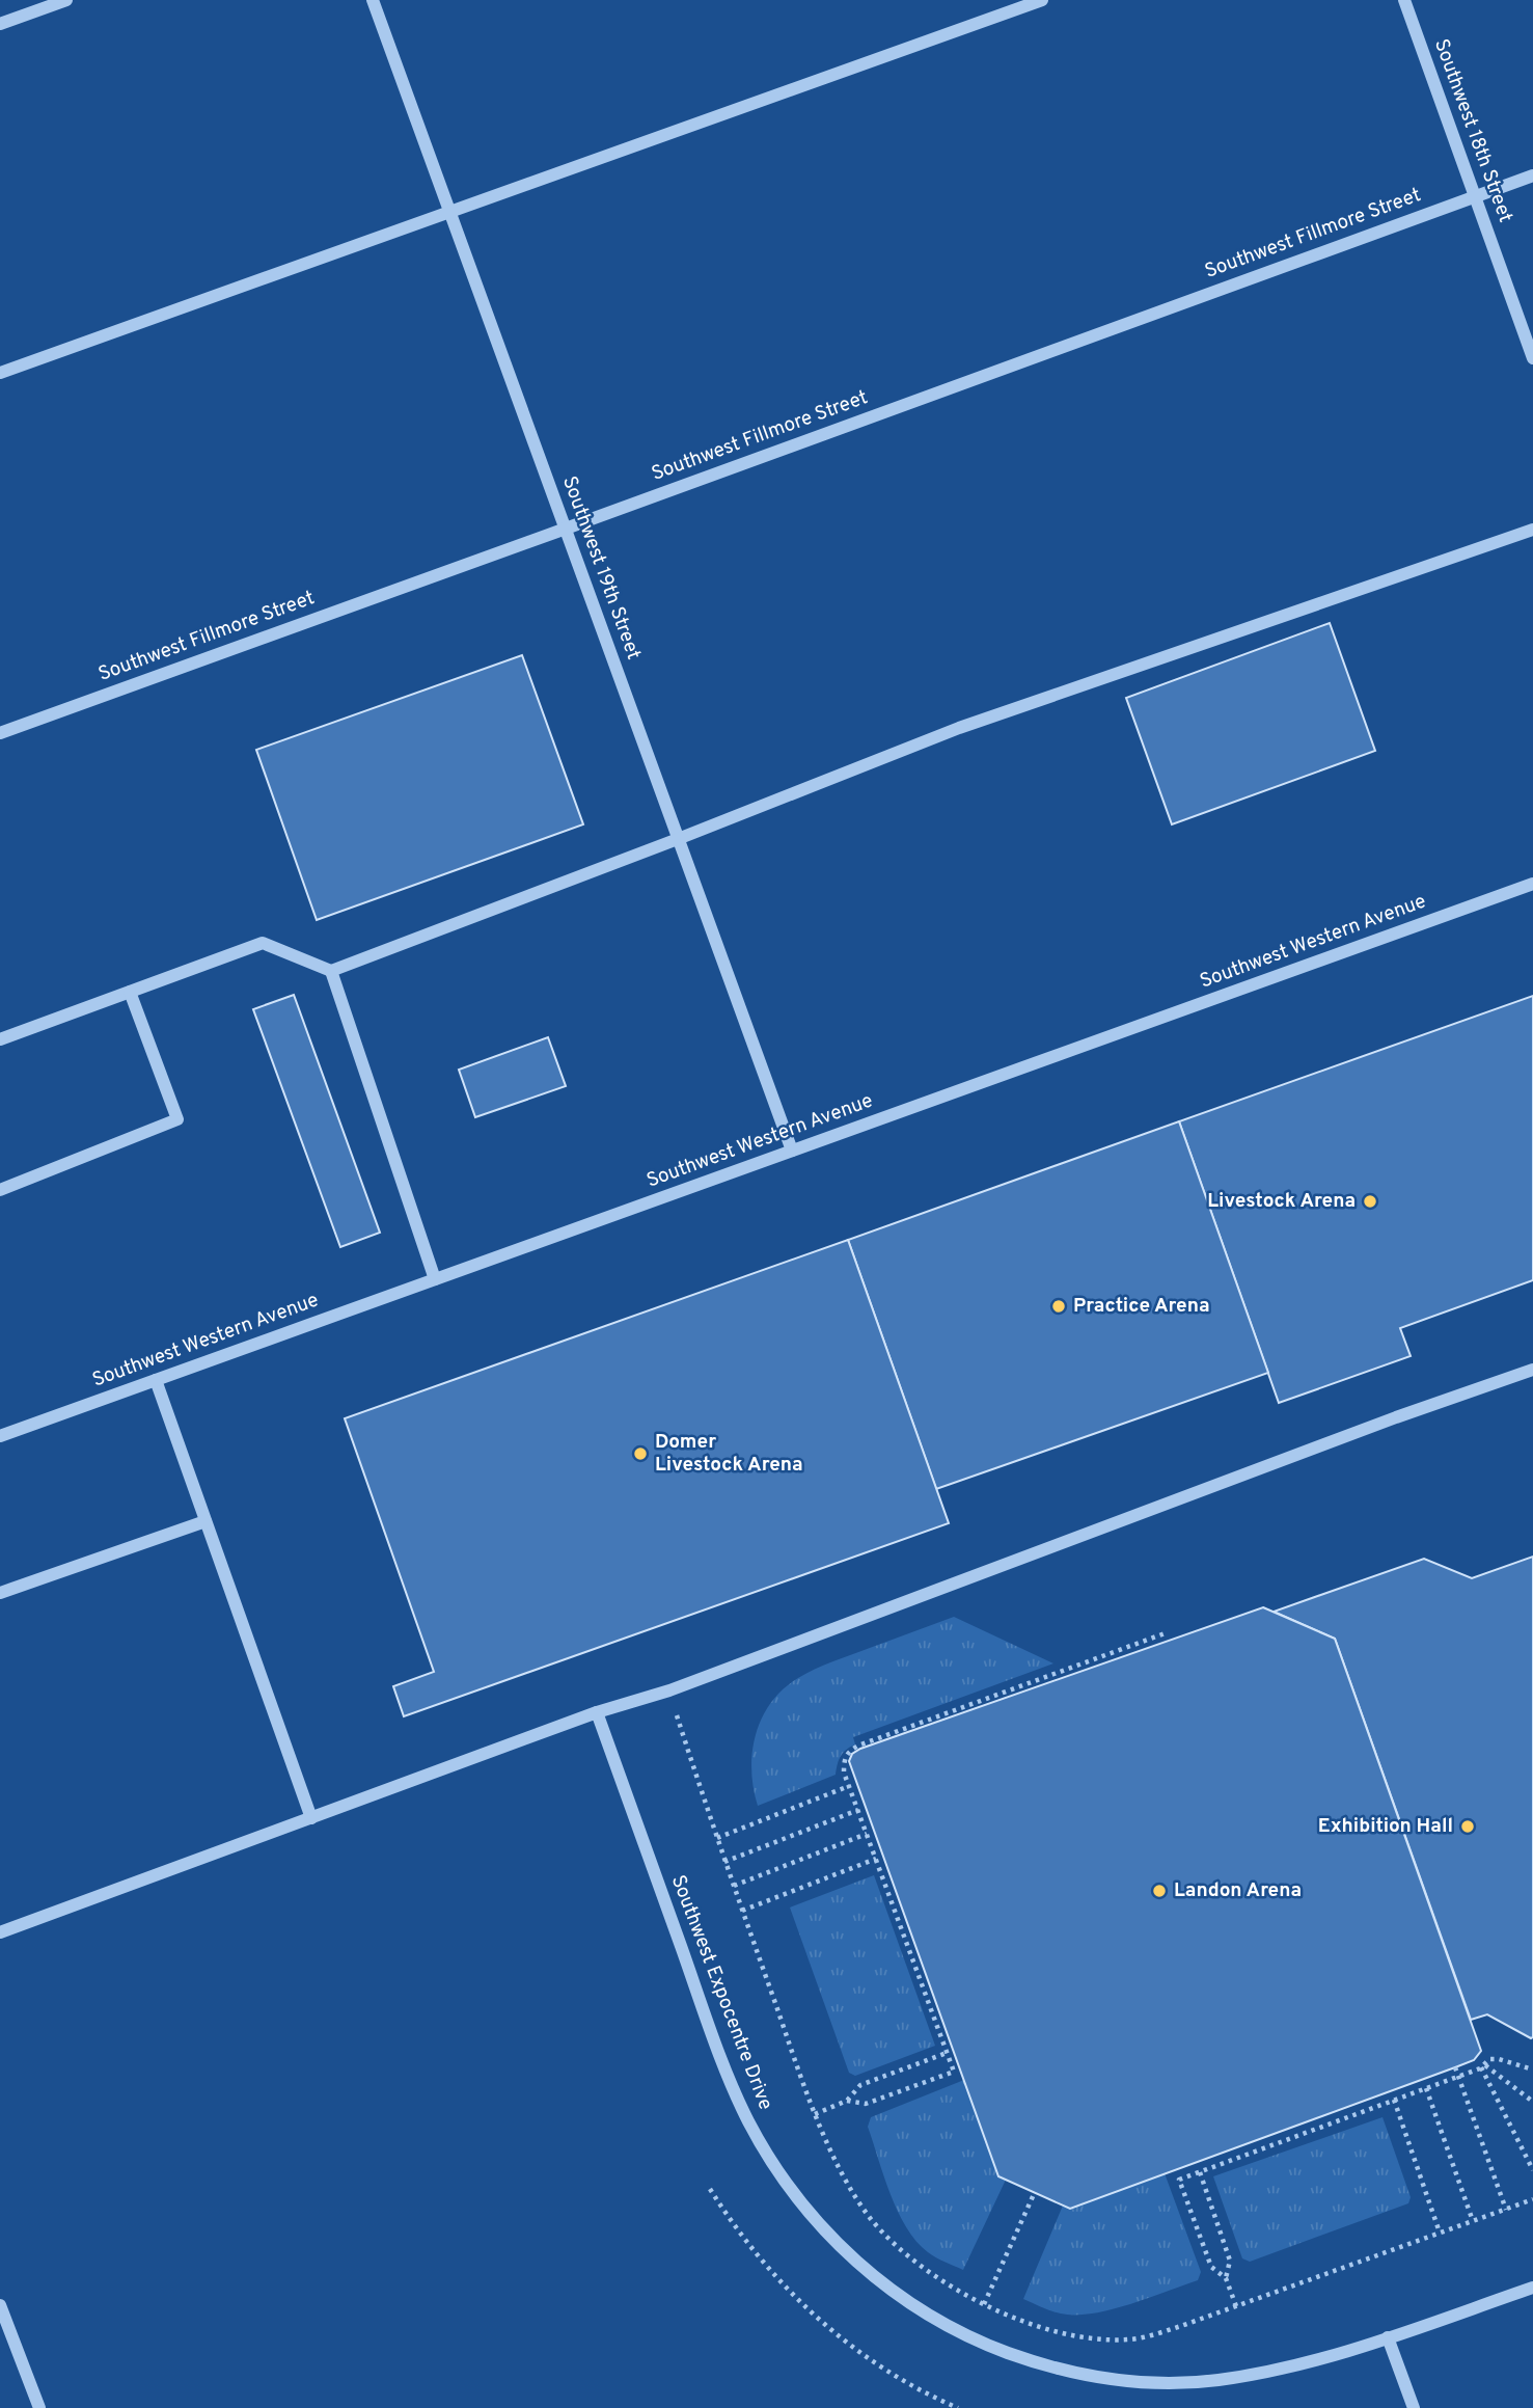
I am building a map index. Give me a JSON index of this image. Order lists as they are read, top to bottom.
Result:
{
  "streets": {
    "street": [
      "Southwest 18th Street",
      "Southwest Fillmore Street",
      "Southwest 19th Street",
      "Southwest Western Avenue",
      "Southwest Expocentre Drive"
    ]
  },
  "crossings": [
    ["Southwest 18th Street", "Southwest Fillmore Street"],
    ["Southwest Fillmore Street", "Southwest 19th Street"],
    ["Southwest 19th Street", "Southwest Western Avenue"]
  ],
  "places": [
    "Livestock Arena",
    "Practice Arena",
    "Domer Livestock Arena",
    "Exhibition Hall",
    "Landon Arena"
  ]
}
